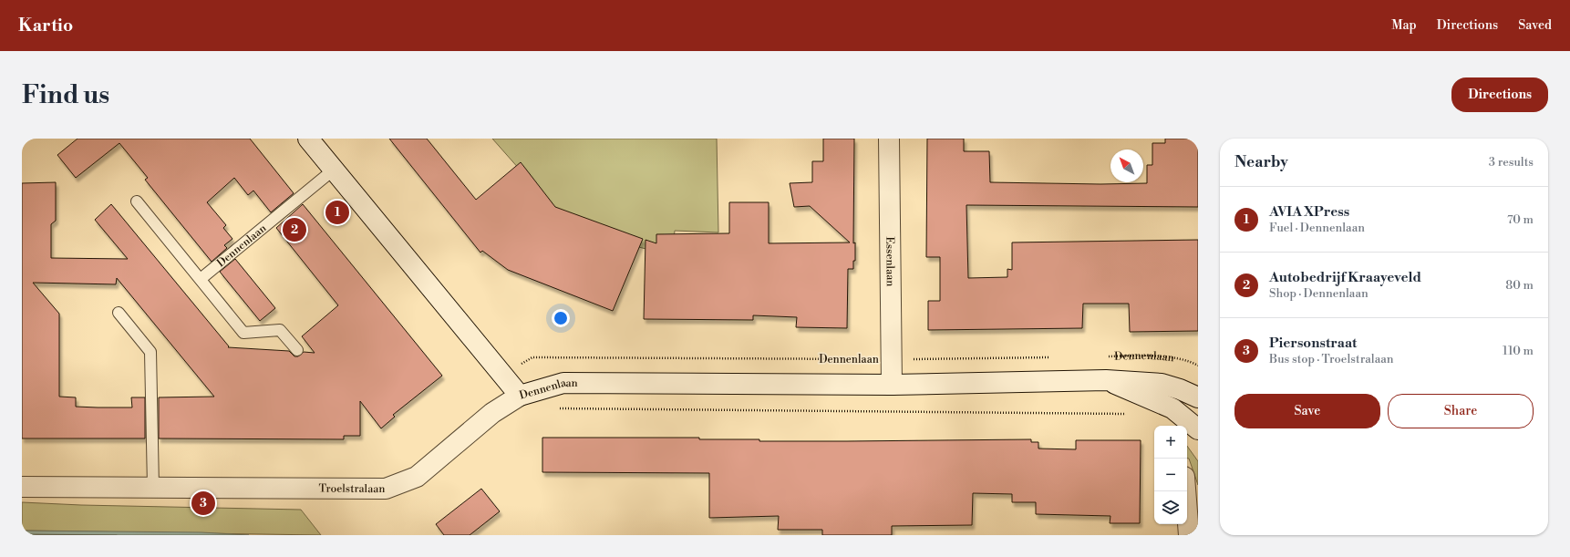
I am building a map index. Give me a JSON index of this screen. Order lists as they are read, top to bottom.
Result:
{
  "streets": {
    "main road": ["Dennenlaan", "Essenlaan", "Troelstralaan"]
  },
  "crossings": [
    ["Dennenlaan", "Essenlaan"],
    ["Dennenlaan", "Troelstralaan"]
  ],
  "north": "top left",
  "page": {
    "header": "Kartio",
    "nav": ["Map", "Directions", "Saved"],
    "buttons": [
      "Directions",
      ["Save", "Share"]
    ],
    "title": "Find us",
    "heading": ["Nearby", "3 results"],
    "list": [
      {
        "mark": "1",
        "name": "AVIA XPress",
        "note": "Fuel · Dennenlaan",
        "value": "70 m"
      },
      {
        "mark": "2",
        "name": "Autobedrijf Kraayeveld",
        "note": "Shop · Dennenlaan",
        "value": "80 m"
      },
      {
        "mark": "3",
        "name": "Piersonstraat",
        "note": "Bus stop · Troelstralaan",
        "value": "110 m"
      }
    ],
    "pins": ["1", "2", "3"],
    "map_buttons": ["+", "−"]
  }
}
